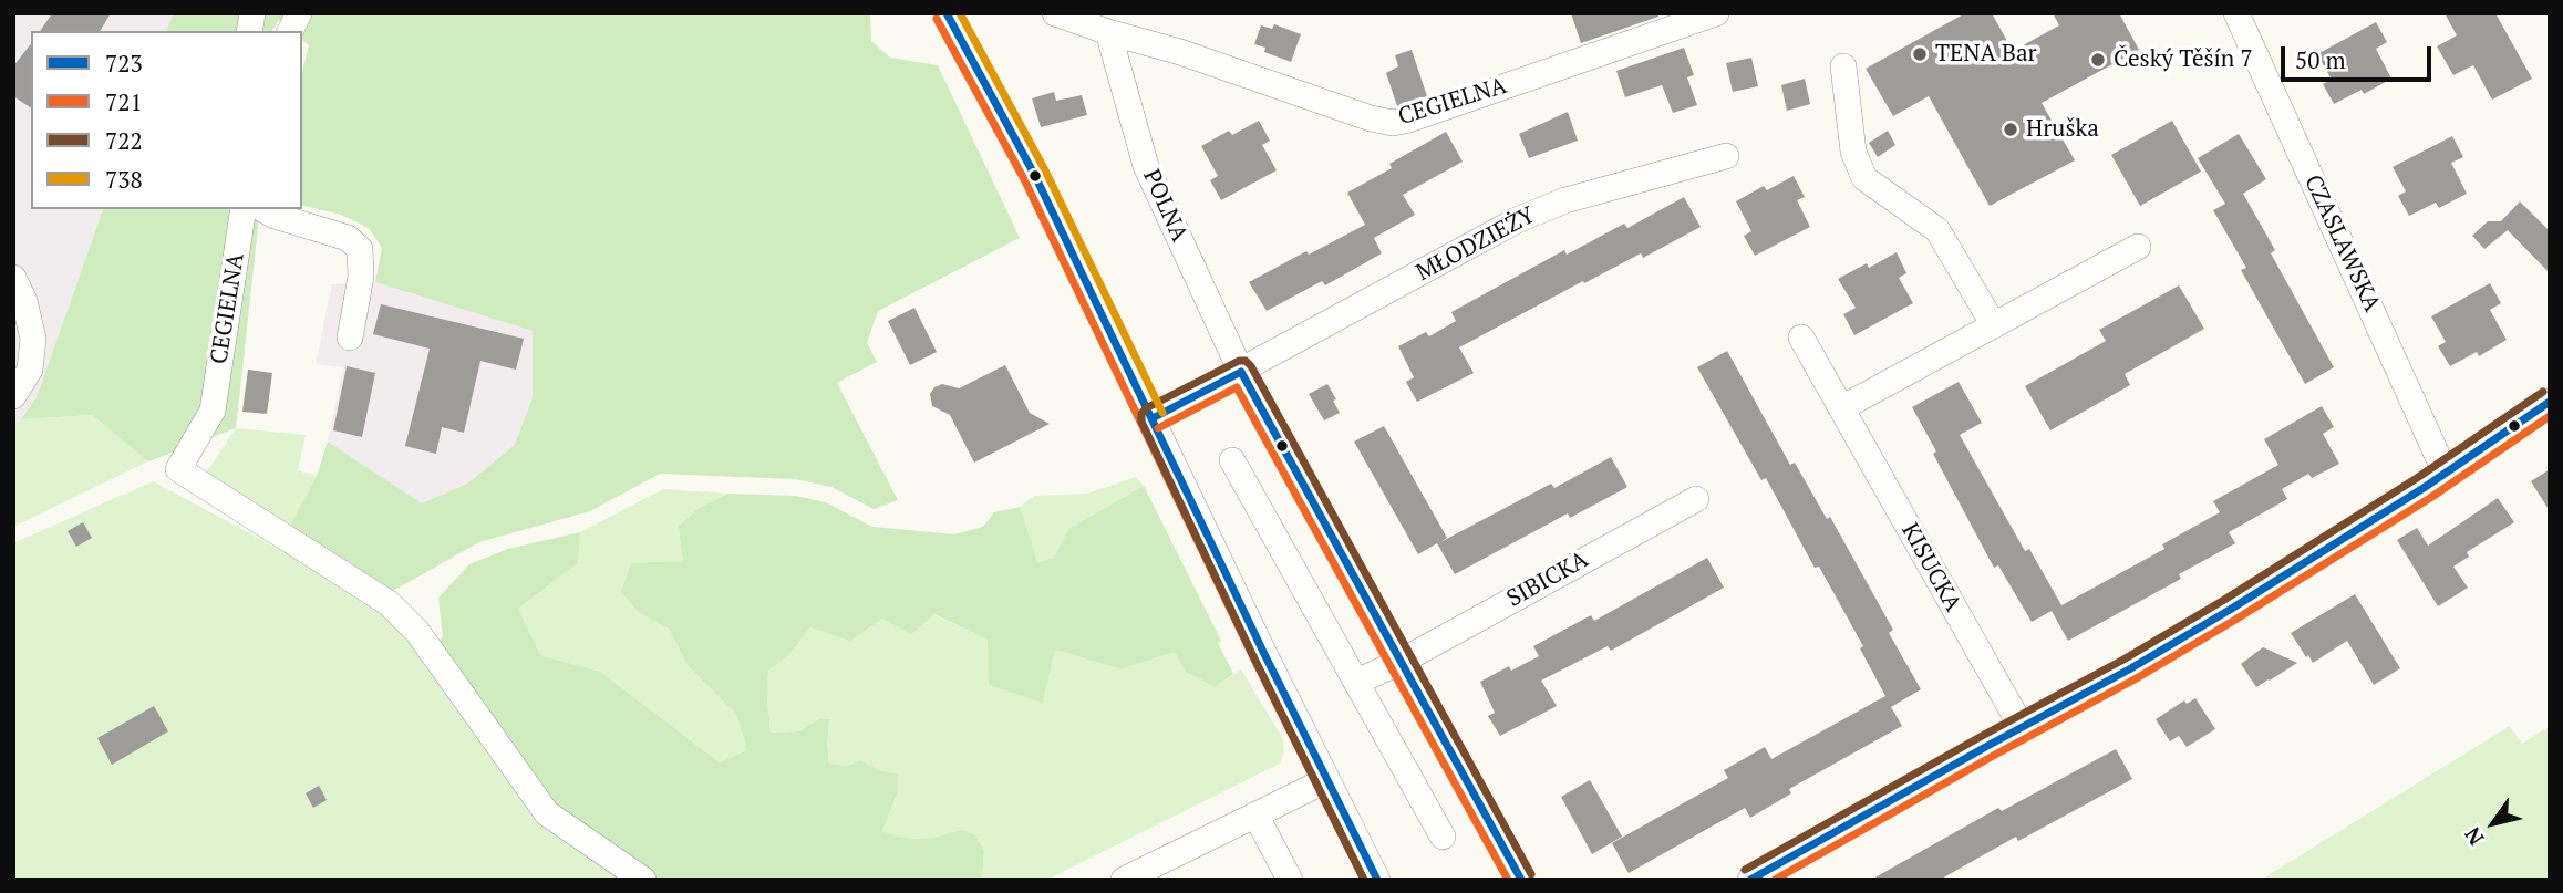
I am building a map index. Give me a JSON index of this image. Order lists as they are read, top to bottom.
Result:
{
  "streets": {
    "street": [
      "CEGIELNA",
      "POLNA",
      "CZASLAWSKA",
      "MŁODZIEŻY",
      "KISUCKA",
      "SIBICKA"
    ]
  },
  "crossings": [
    ["CEGIELNA", "POLNA"],
    ["POLNA", "MŁODZIEŻY"],
    ["POLNA", "SIBICKA"]
  ],
  "places": ["TENA Bar", "Český Těšín 7", "Hruška"],
  "lines": [
    "transit line 723",
    "transit line 738",
    "transit line 721",
    "transit line 722"
  ],
  "legend": [
    "723",
    "721",
    "722",
    "738"
  ],
  "scale_bar": "50 m",
  "north": "bottom left"
}
